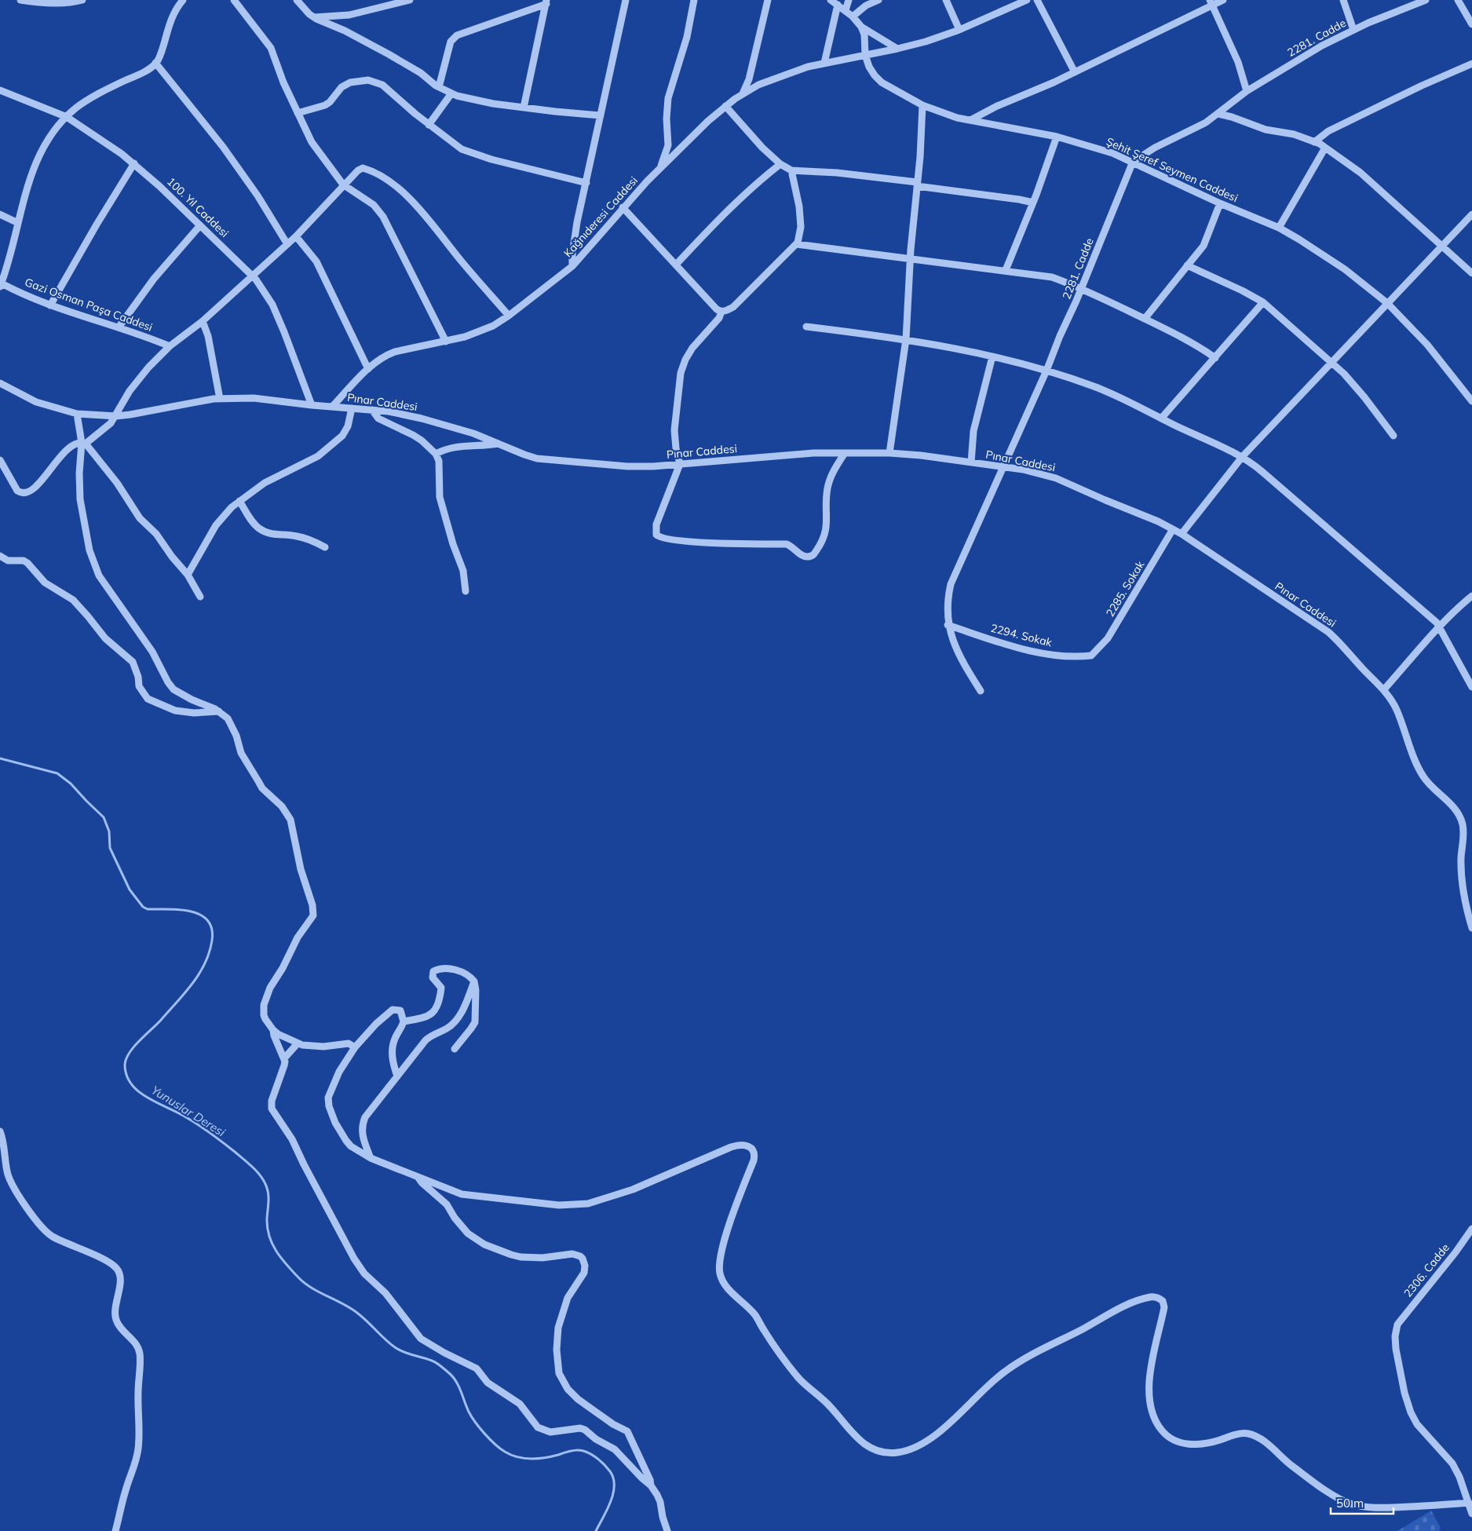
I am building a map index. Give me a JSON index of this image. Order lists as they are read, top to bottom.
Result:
{
  "streets": {
    "street": [
      "2281. Cadde",
      "Şehit Şeref Seymen Caddesi",
      "100. Yıl Caddesi",
      "Kağnıderesi Caddesi",
      "Gazi Osman Paşa Caddesi",
      "Pınar Caddesi",
      "2285. Sokak",
      "2294. Sokak",
      "2306. Cadde"
    ]
  },
  "crossings": [
    ["2281. Cadde", "Şehit Şeref Seymen Caddesi"],
    ["2281. Cadde", "Pınar Caddesi"],
    ["2281. Cadde", "2294. Sokak"],
    ["Şehit Şeref Seymen Caddesi", "Kağnıderesi Caddesi"],
    ["100. Yıl Caddesi", "Pınar Caddesi"],
    ["Kağnıderesi Caddesi", "Pınar Caddesi"],
    ["Pınar Caddesi", "2285. Sokak"],
    ["2285. Sokak", "2294. Sokak"]
  ],
  "water": ["Yunuslar Deresi"],
  "scale_bar": "50 m"
}
